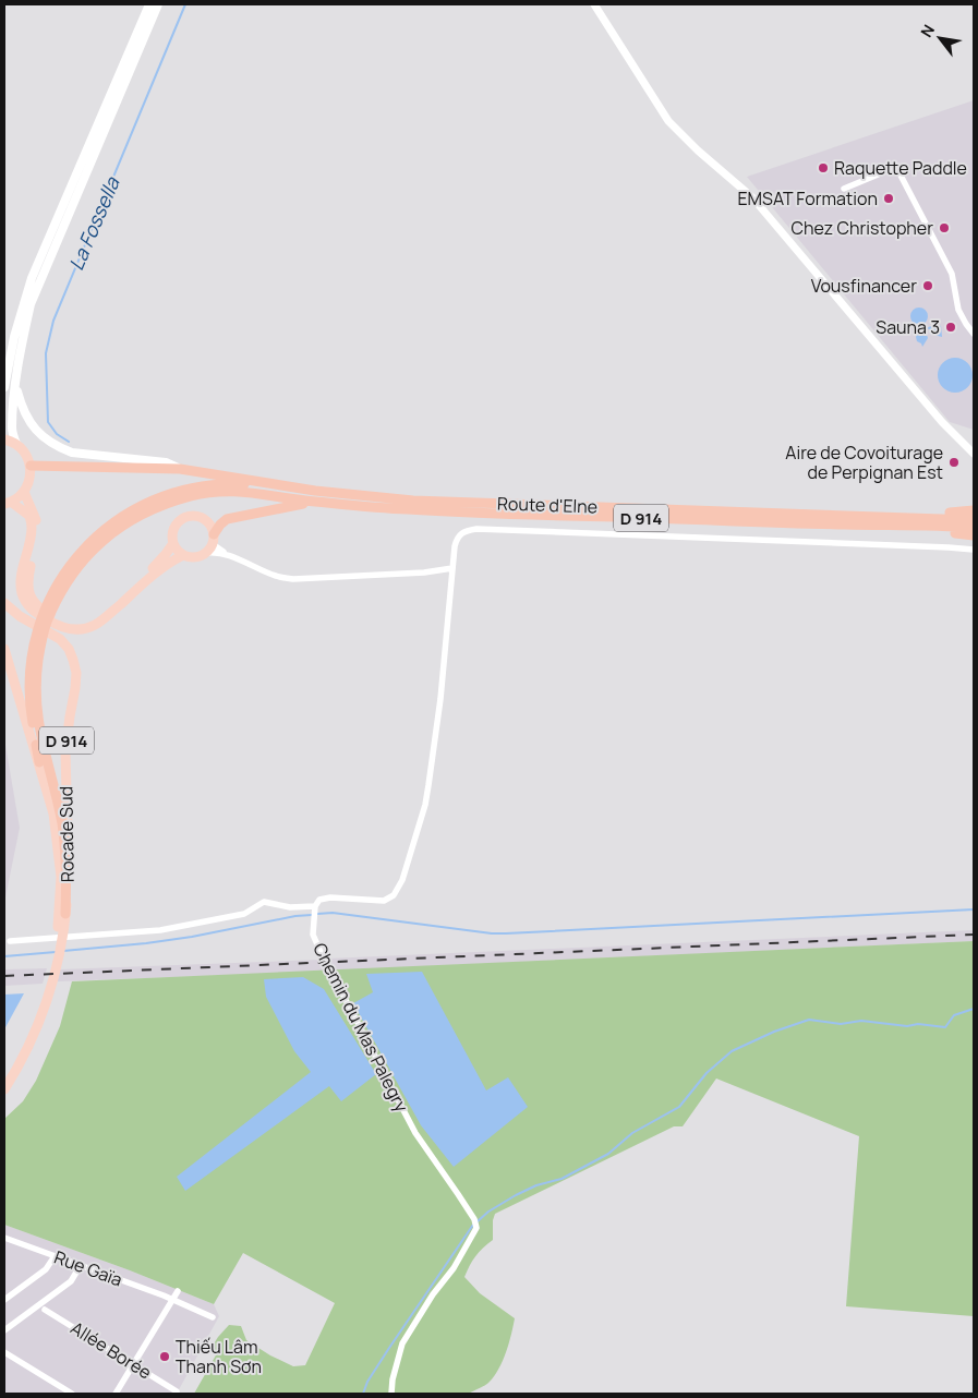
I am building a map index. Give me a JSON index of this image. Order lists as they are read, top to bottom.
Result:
{
  "streets": {
    "highway": ["Route d'Elne", "D 914"],
    "main road": ["Rocade Sud"],
    "street": ["Chemin du Mas Palegry", "Rue Gaïa", "Allée Borée"]
  },
  "crossings": [
    ["Route d'Elne", "D 914"],
    ["D 914", "Rocade Sud"]
  ],
  "water": ["La Fossella"],
  "places": [
    "Raquette Paddle",
    "EMSAT Formation",
    "Chez Christopher",
    "Vousfinancer",
    "Sauna 3",
    "Aire de Covoiturage de Perpignan Est",
    "Thiếu Lâm Thanh Sơn"
  ],
  "north": "top left"
}
